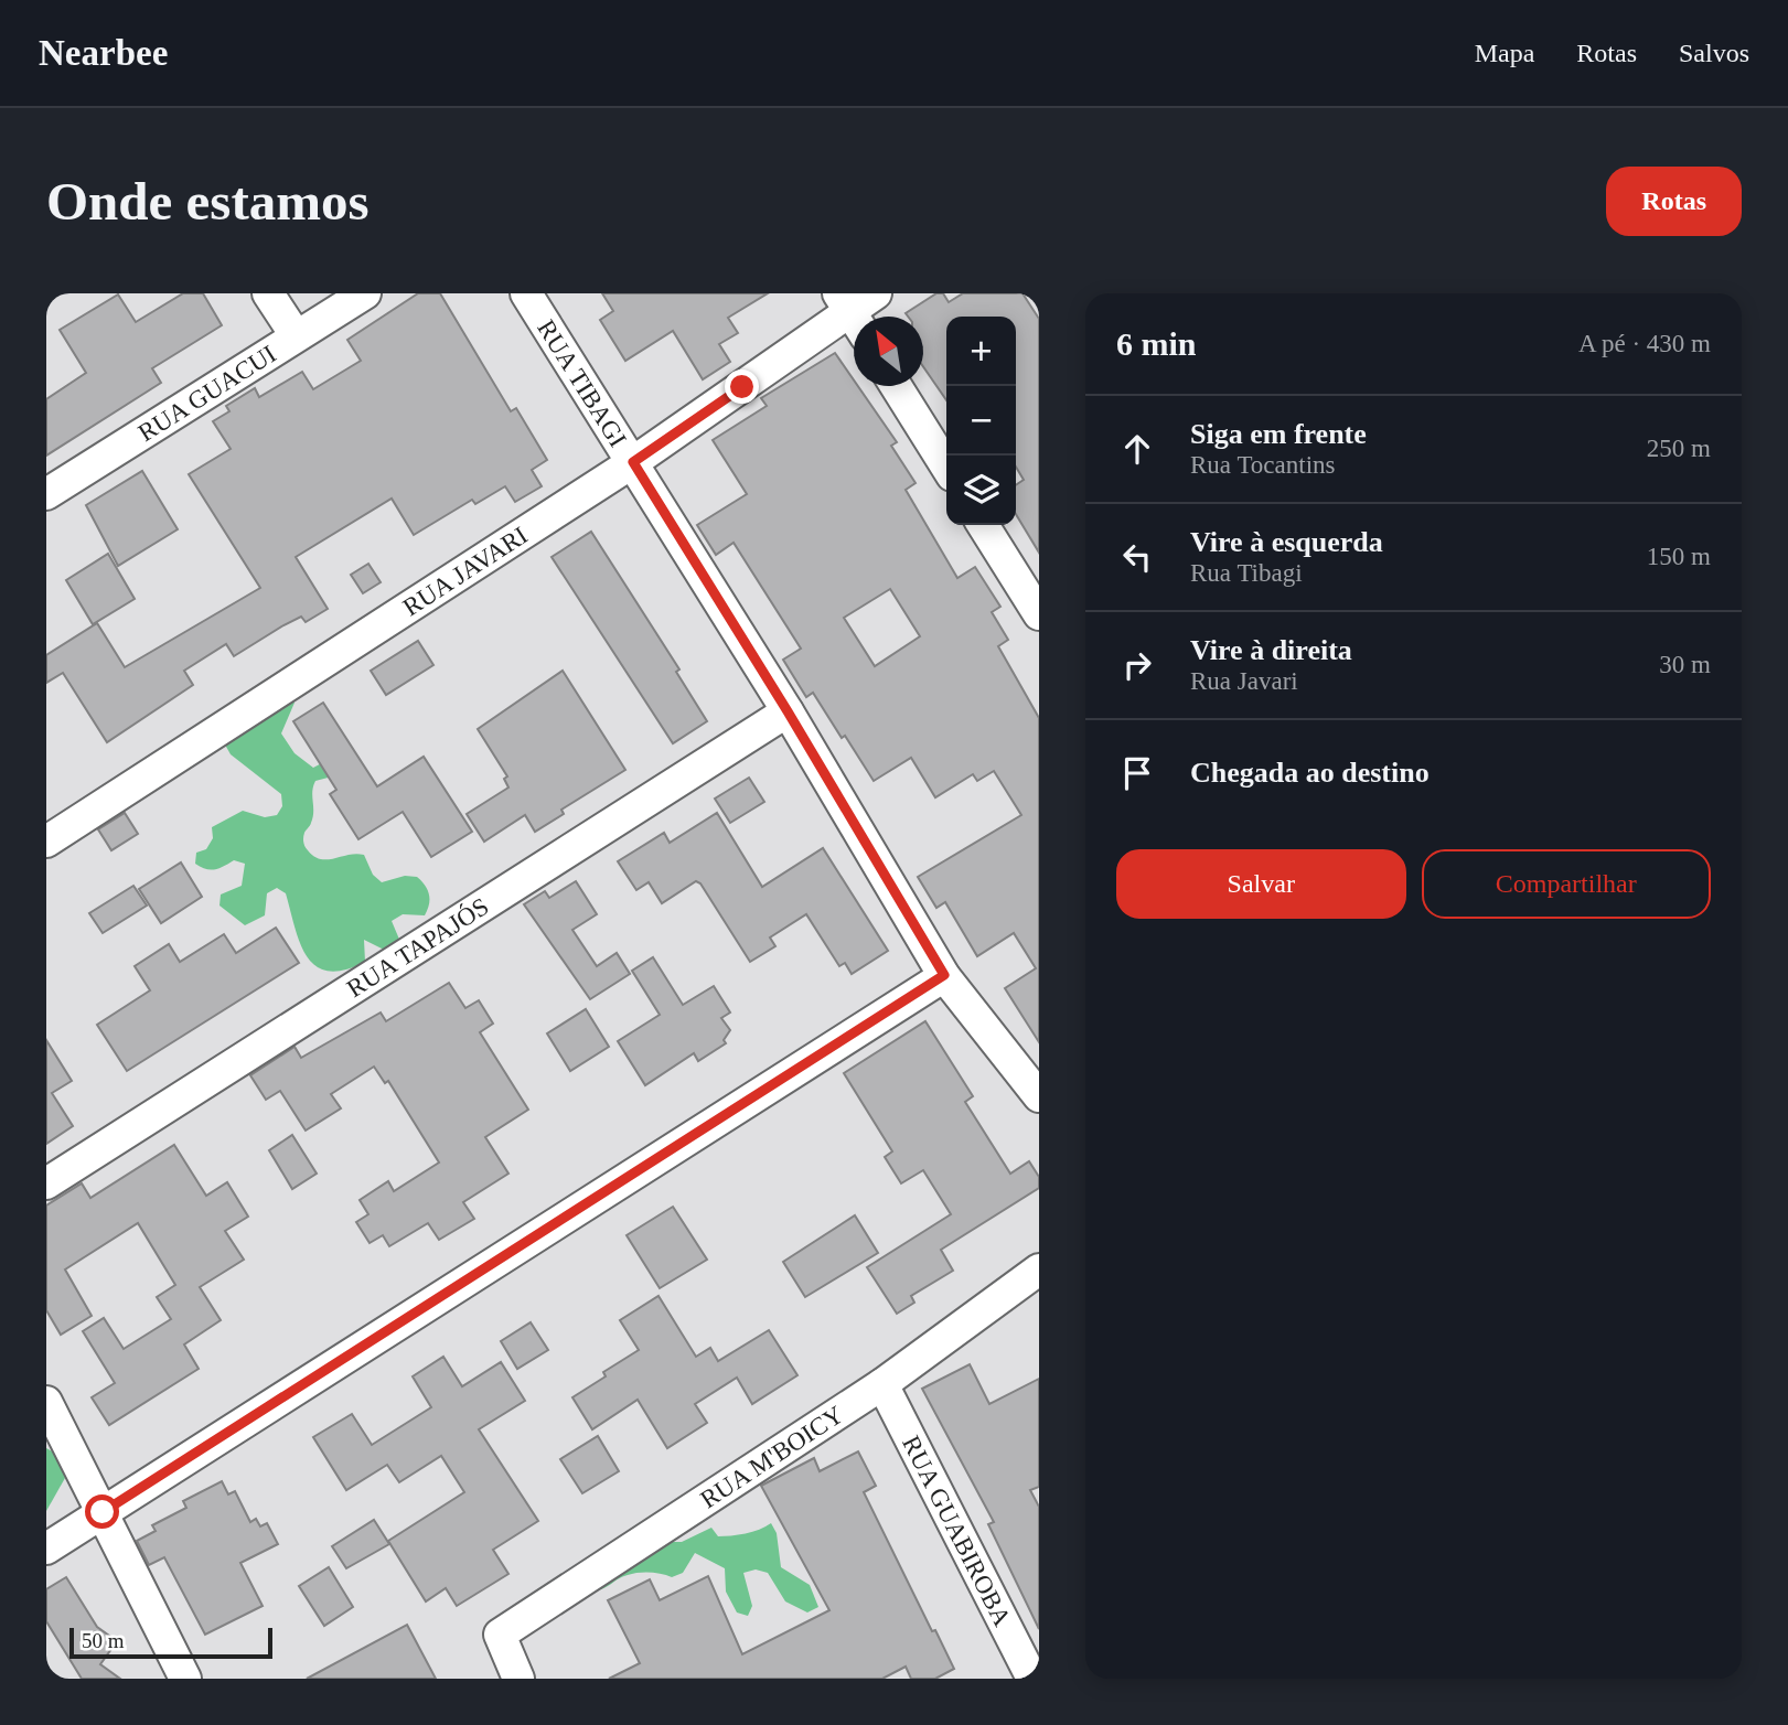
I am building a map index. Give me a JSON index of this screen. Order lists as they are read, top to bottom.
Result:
{
  "streets": {
    "street": [
      "RUA TIBAGI",
      "RUA GUACUI",
      "RUA JAVARI",
      "RUA TAPAJÓS",
      "RUA M'BOICY",
      "RUA GUABIROBA"
    ]
  },
  "crossings": [
    ["RUA TIBAGI", "RUA JAVARI"],
    ["RUA TIBAGI", "RUA TAPAJÓS"],
    ["RUA M'BOICY", "RUA GUABIROBA"]
  ],
  "scale_bar": "50 m",
  "north": "top left",
  "page": {
    "header": "Nearbee",
    "nav": ["Mapa", "Rotas", "Salvos"],
    "buttons": [
      "Rotas",
      ["Salvar", "Compartilhar"]
    ],
    "title": "Onde estamos",
    "heading": ["6 min", "A pé · 430 m"],
    "map_buttons": ["+", "−"],
    "list": [
      ["Siga em frente", "Rua Tocantins", "250 m"],
      ["Vire à esquerda", "Rua Tibagi", "150 m"],
      ["Vire à direita", "Rua Javari", "30 m"],
      "Chegada ao destino"
    ],
    "scale": "50 m"
  }
}
